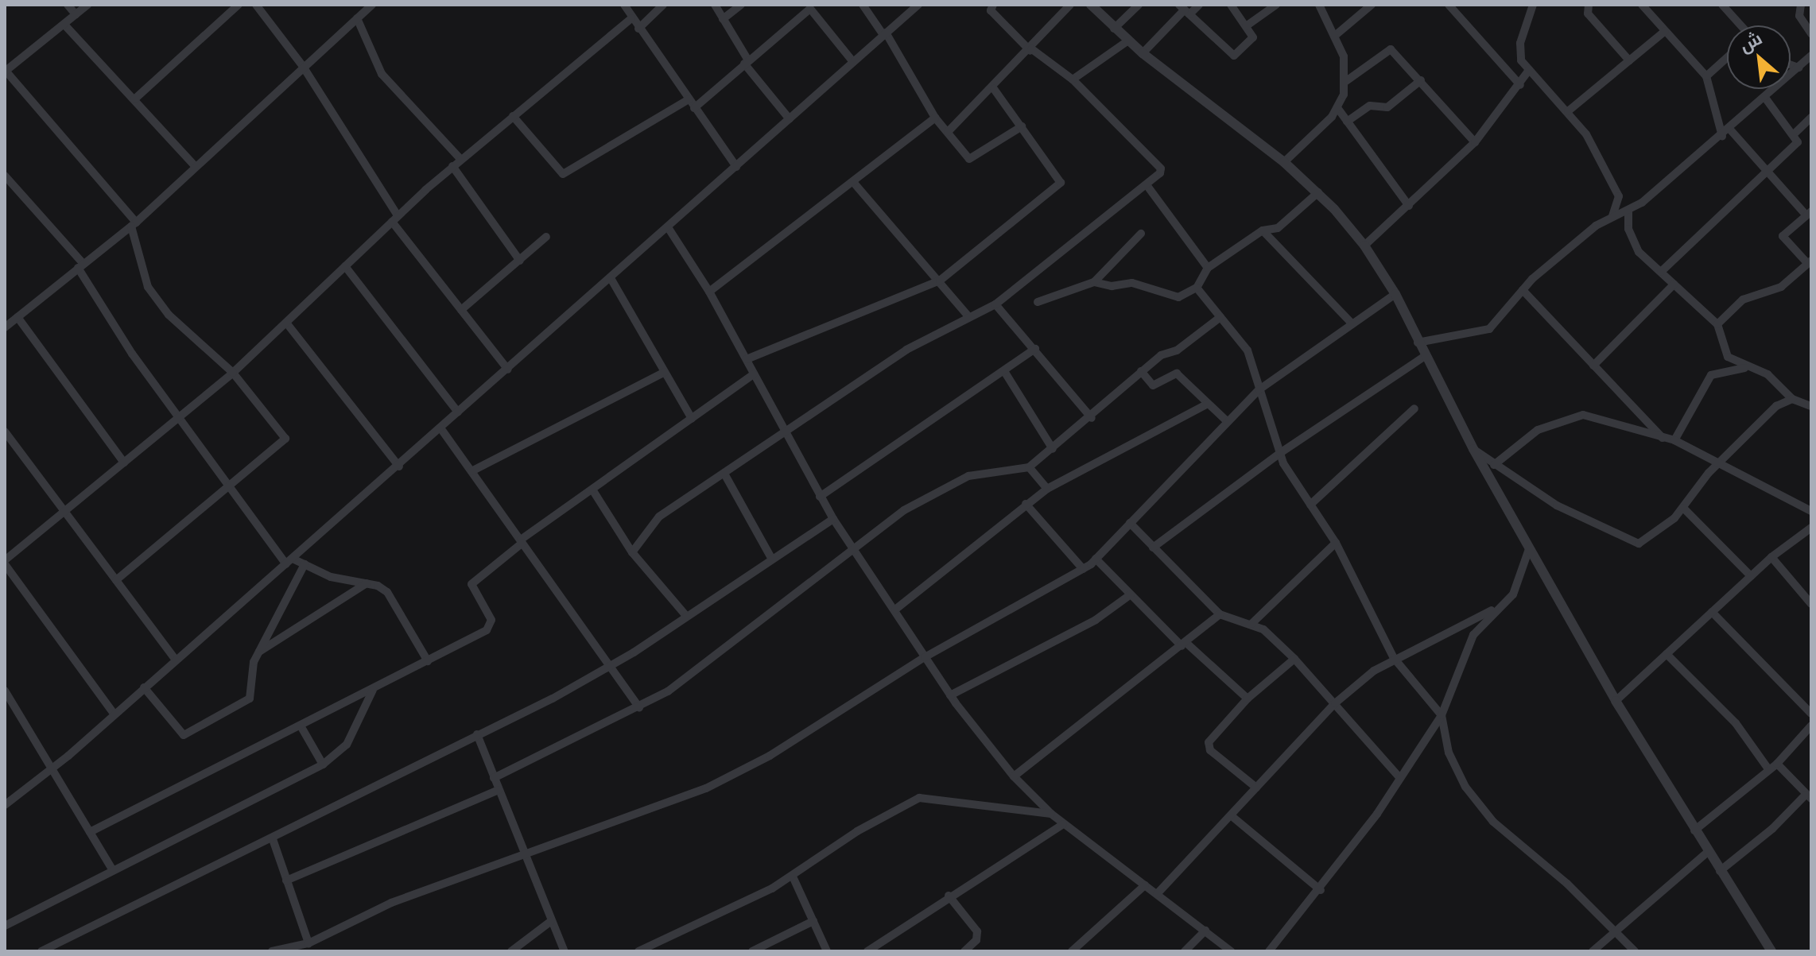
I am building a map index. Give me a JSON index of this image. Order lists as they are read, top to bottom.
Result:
{
  "north": "top left"
}
